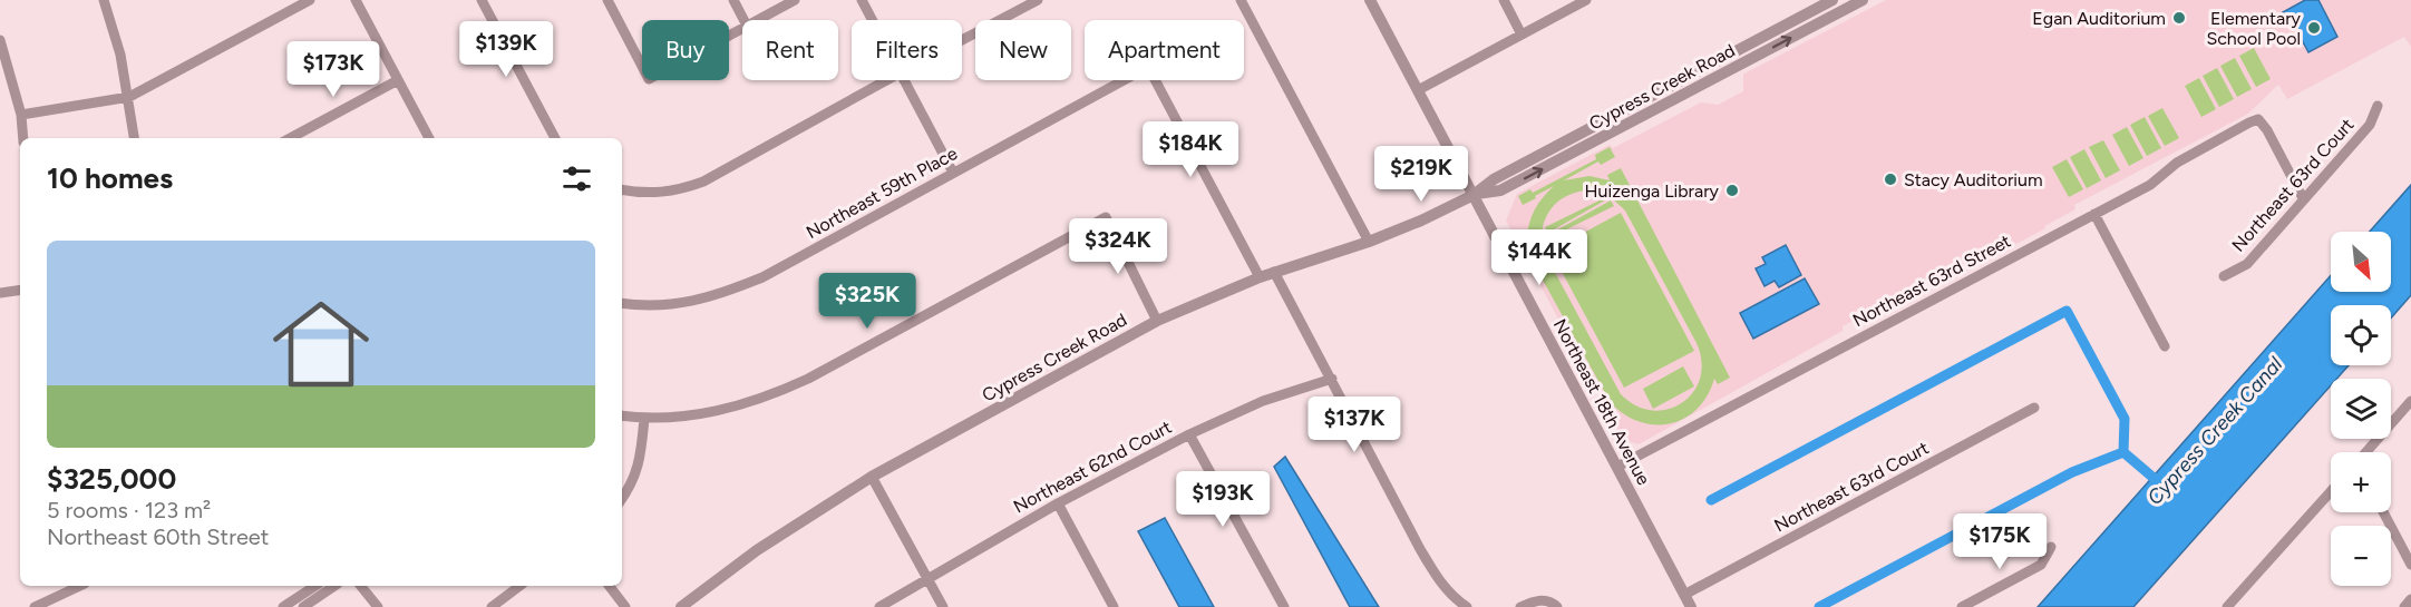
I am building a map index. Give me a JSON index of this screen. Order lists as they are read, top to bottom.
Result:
{
  "streets": {
    "street": [
      "Cypress Creek Road",
      "Northeast 63rd Court",
      "Northeast 59th Place",
      "Northeast 63rd Street",
      "Northeast 18th Avenue",
      "Northeast 62nd Court"
    ]
  },
  "crossings": [
    ["Cypress Creek Road", "Northeast 59th Place"],
    ["Cypress Creek Road", "Northeast 18th Avenue"],
    ["Northeast 63rd Court", "Northeast 63rd Street"],
    ["Northeast 63rd Court", "Northeast 18th Avenue"],
    ["Northeast 63rd Street", "Northeast 18th Avenue"]
  ],
  "water": ["Cypress Creek Canal"],
  "places": [
    "Egan Auditorium",
    "Elementary School Pool",
    "Stacy Auditorium",
    "Huizenga Library"
  ],
  "north": "bottom right",
  "page": {
    "chip": [
      "Buy",
      "Rent",
      "Filters",
      "New",
      "Apartment"
    ],
    "price": [
      "$139K",
      "$173K",
      "$184K",
      "$219K",
      "$324K",
      "$144K",
      "$325K",
      "$137K",
      "$193K",
      "$175K"
    ],
    "heading": "10 homes",
    "list": [
      {
        "name": "$325,000",
        "note": "5 rooms · 123 m² · Northeast 60th Street"
      }
    ],
    "map_buttons": ["+", "−"]
  }
}
